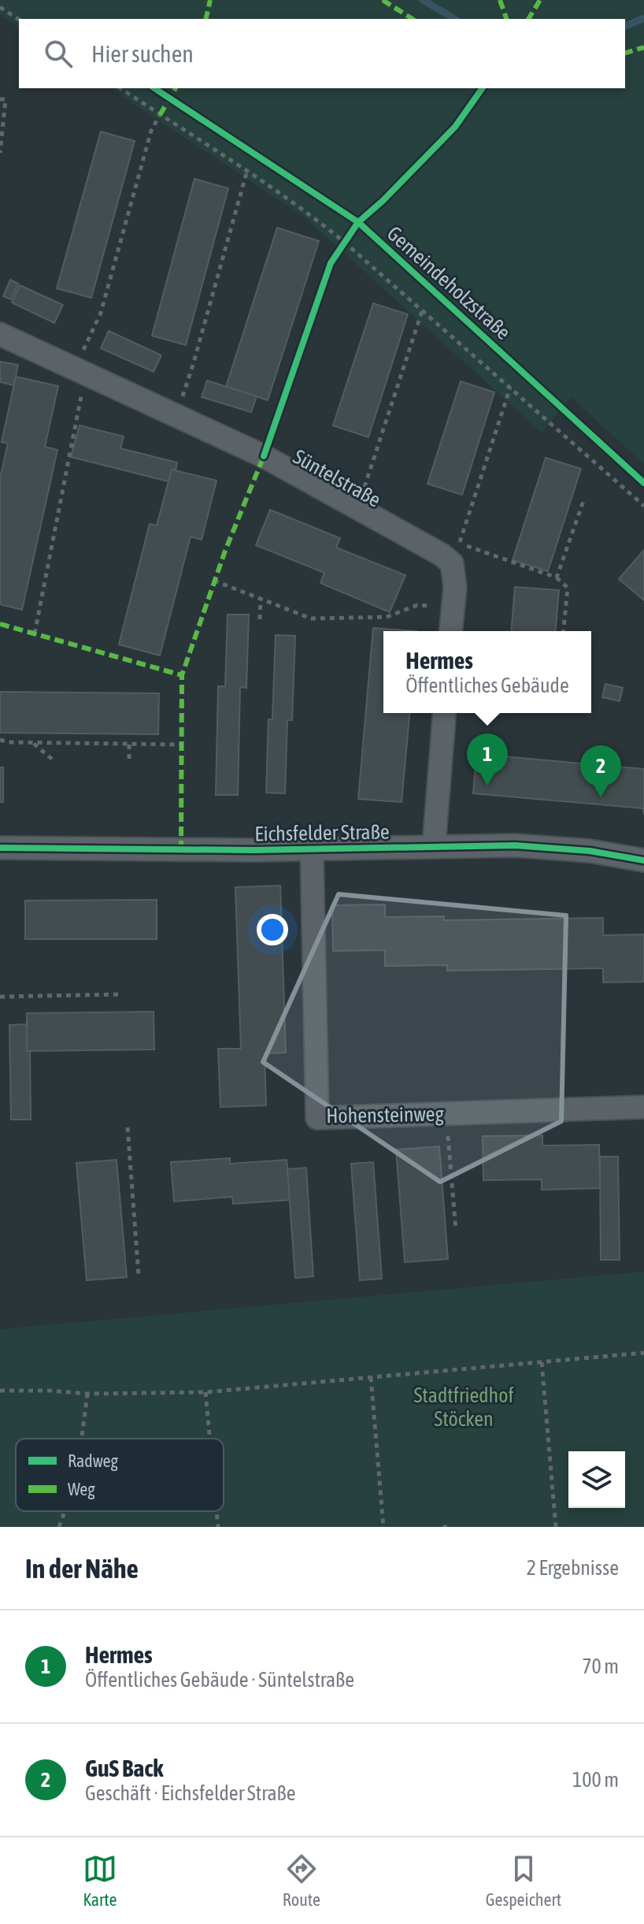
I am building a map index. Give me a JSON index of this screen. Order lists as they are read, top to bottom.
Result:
{
  "streets": {
    "street": ["Süntelstraße", "Eichsfelder Straße", "Hohensteinweg"],
    "cycle path": ["Gemeindeholzstraße"]
  },
  "crossings": [
    ["Eichsfelder Straße", "Hohensteinweg"]
  ],
  "parks": ["Stadtfriedhof Stöcken"],
  "legend": ["Radweg", "Weg"],
  "page": {
    "search": "Hier suchen",
    "popup": ["Hermes", "Öffentliches Gebäude"],
    "pins": ["1", "2"],
    "heading": ["In der Nähe", "2 Ergebnisse"],
    "list": [
      {
        "mark": "1",
        "name": "Hermes",
        "note": "Öffentliches Gebäude · Süntelstraße",
        "value": "70 m"
      },
      {
        "mark": "2",
        "name": "GuS Back",
        "note": "Geschäft · Eichsfelder Straße",
        "value": "100 m"
      }
    ],
    "nav": ["Karte", "Route", "Gespeichert"]
  }
}
